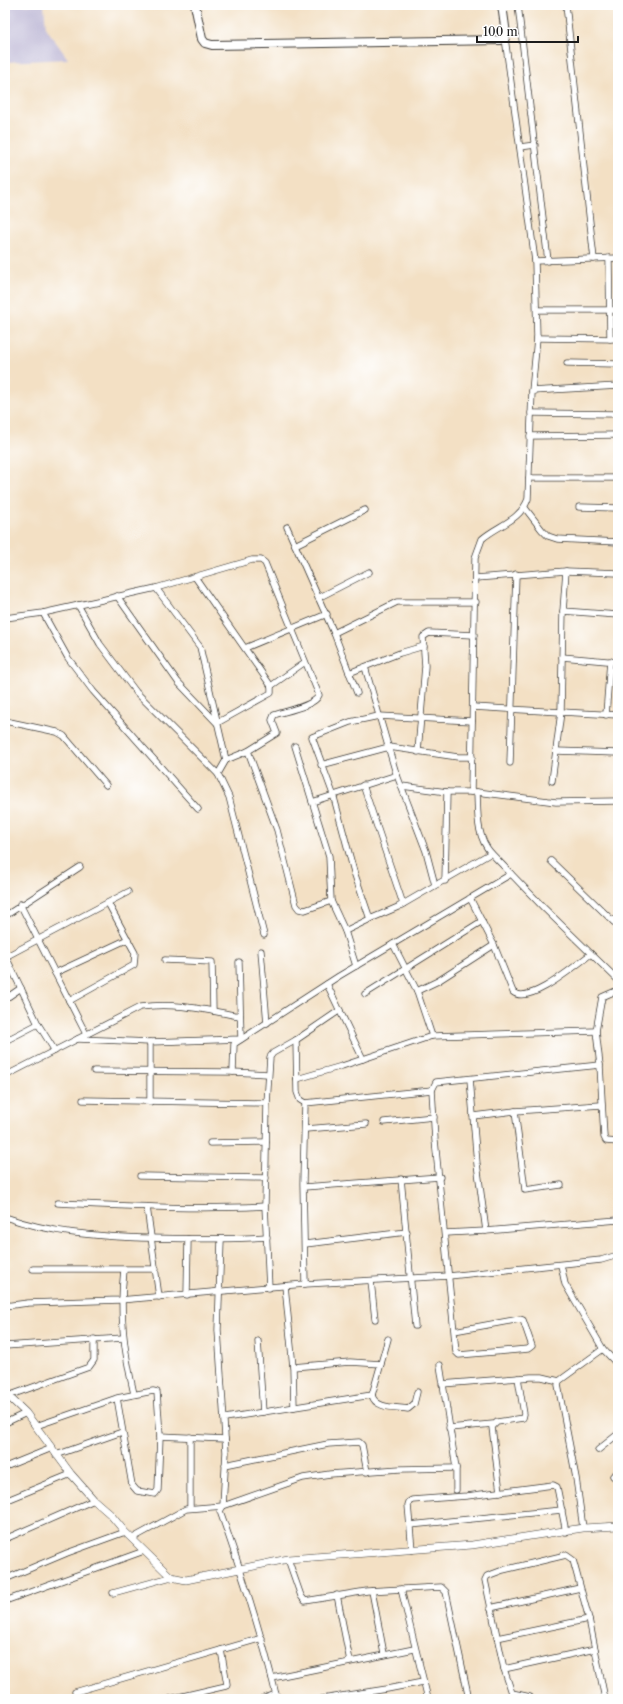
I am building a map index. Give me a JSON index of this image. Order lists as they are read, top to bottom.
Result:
{
  "scale_bar": "100 m"
}
